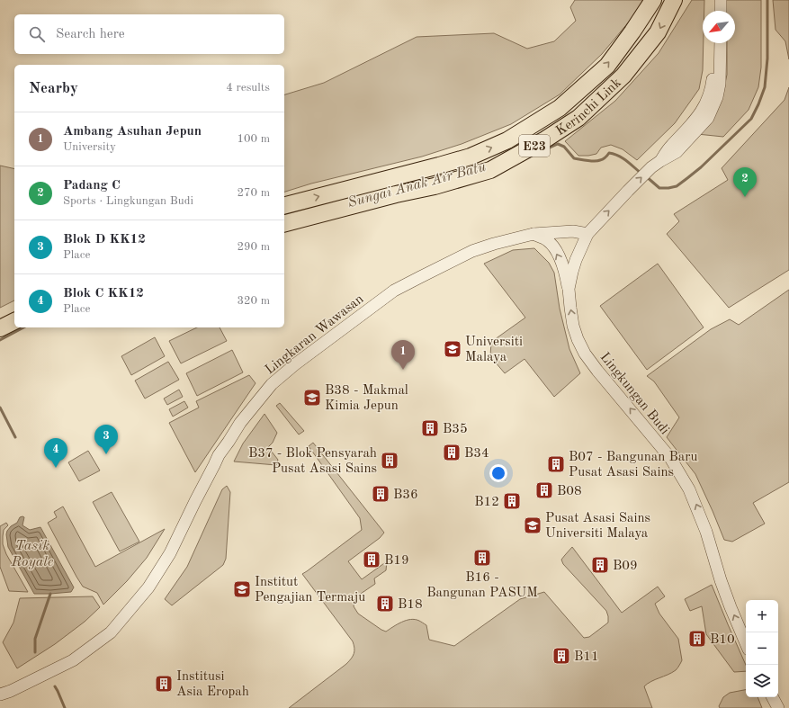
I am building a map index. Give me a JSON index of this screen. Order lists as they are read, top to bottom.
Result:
{
  "streets": {
    "highway": ["Kerinchi Link", "E23"],
    "street": ["Lingkaran Wawasan", "Lingkungan Budi"]
  },
  "crossings": [
    ["Lingkaran Wawasan", "Lingkungan Budi"]
  ],
  "one_way": ["Lingkungan Budi"],
  "water": ["Sungai Anak Air Batu", "Tasik Royale"],
  "places": {
    "school or university": [
      "Universiti Malaya",
      "B38 - Makmal Kimia Jepun",
      "Pusat Asasi Sains Universiti Malaya",
      "Institut Pengajian Termaju"
    ],
    "building": [
      "B35",
      "B34",
      "B37 - Blok Pensyarah Pusat Asasi Sains",
      "B07 - Bangunan Baru Pusat Asasi Sains",
      "B08",
      "B36",
      "B12",
      "B16 - Bangunan PASUM",
      "B19",
      "B09",
      "B18",
      "B10",
      "B11",
      "Institusi Asia Eropah"
    ]
  },
  "north": "bottom left",
  "page": {
    "search": "Search here",
    "heading": ["Nearby", "4 results"],
    "list": [
      {
        "mark": "1",
        "name": "Ambang Asuhan Jepun",
        "note": "University",
        "value": "100 m"
      },
      {
        "mark": "2",
        "name": "Padang C",
        "note": "Sports · Lingkungan Budi",
        "value": "270 m"
      },
      {
        "mark": "3",
        "name": "Blok D KK12",
        "note": "Place",
        "value": "290 m"
      },
      {
        "mark": "4",
        "name": "Blok C KK12",
        "note": "Place",
        "value": "320 m"
      }
    ],
    "pins": [
      "2",
      "1",
      "3",
      "4"
    ],
    "map_buttons": ["+", "−"]
  }
}
